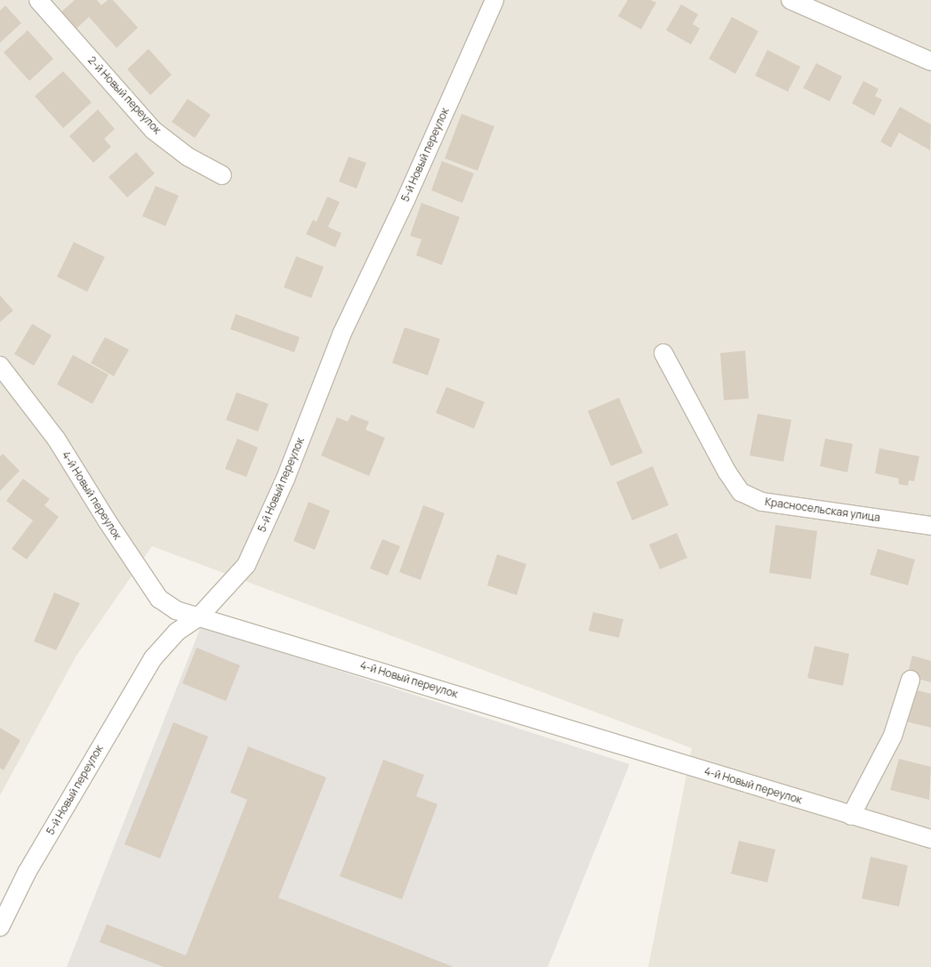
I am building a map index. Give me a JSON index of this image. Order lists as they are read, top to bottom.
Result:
{
  "streets": {
    "street": [
      "2-й Новый переулок",
      "5-й Новый переулок",
      "4-й Новый переулок",
      "Красносельская улица"
    ]
  },
  "crossings": [
    ["5-й Новый переулок", "4-й Новый переулок"]
  ]
}
